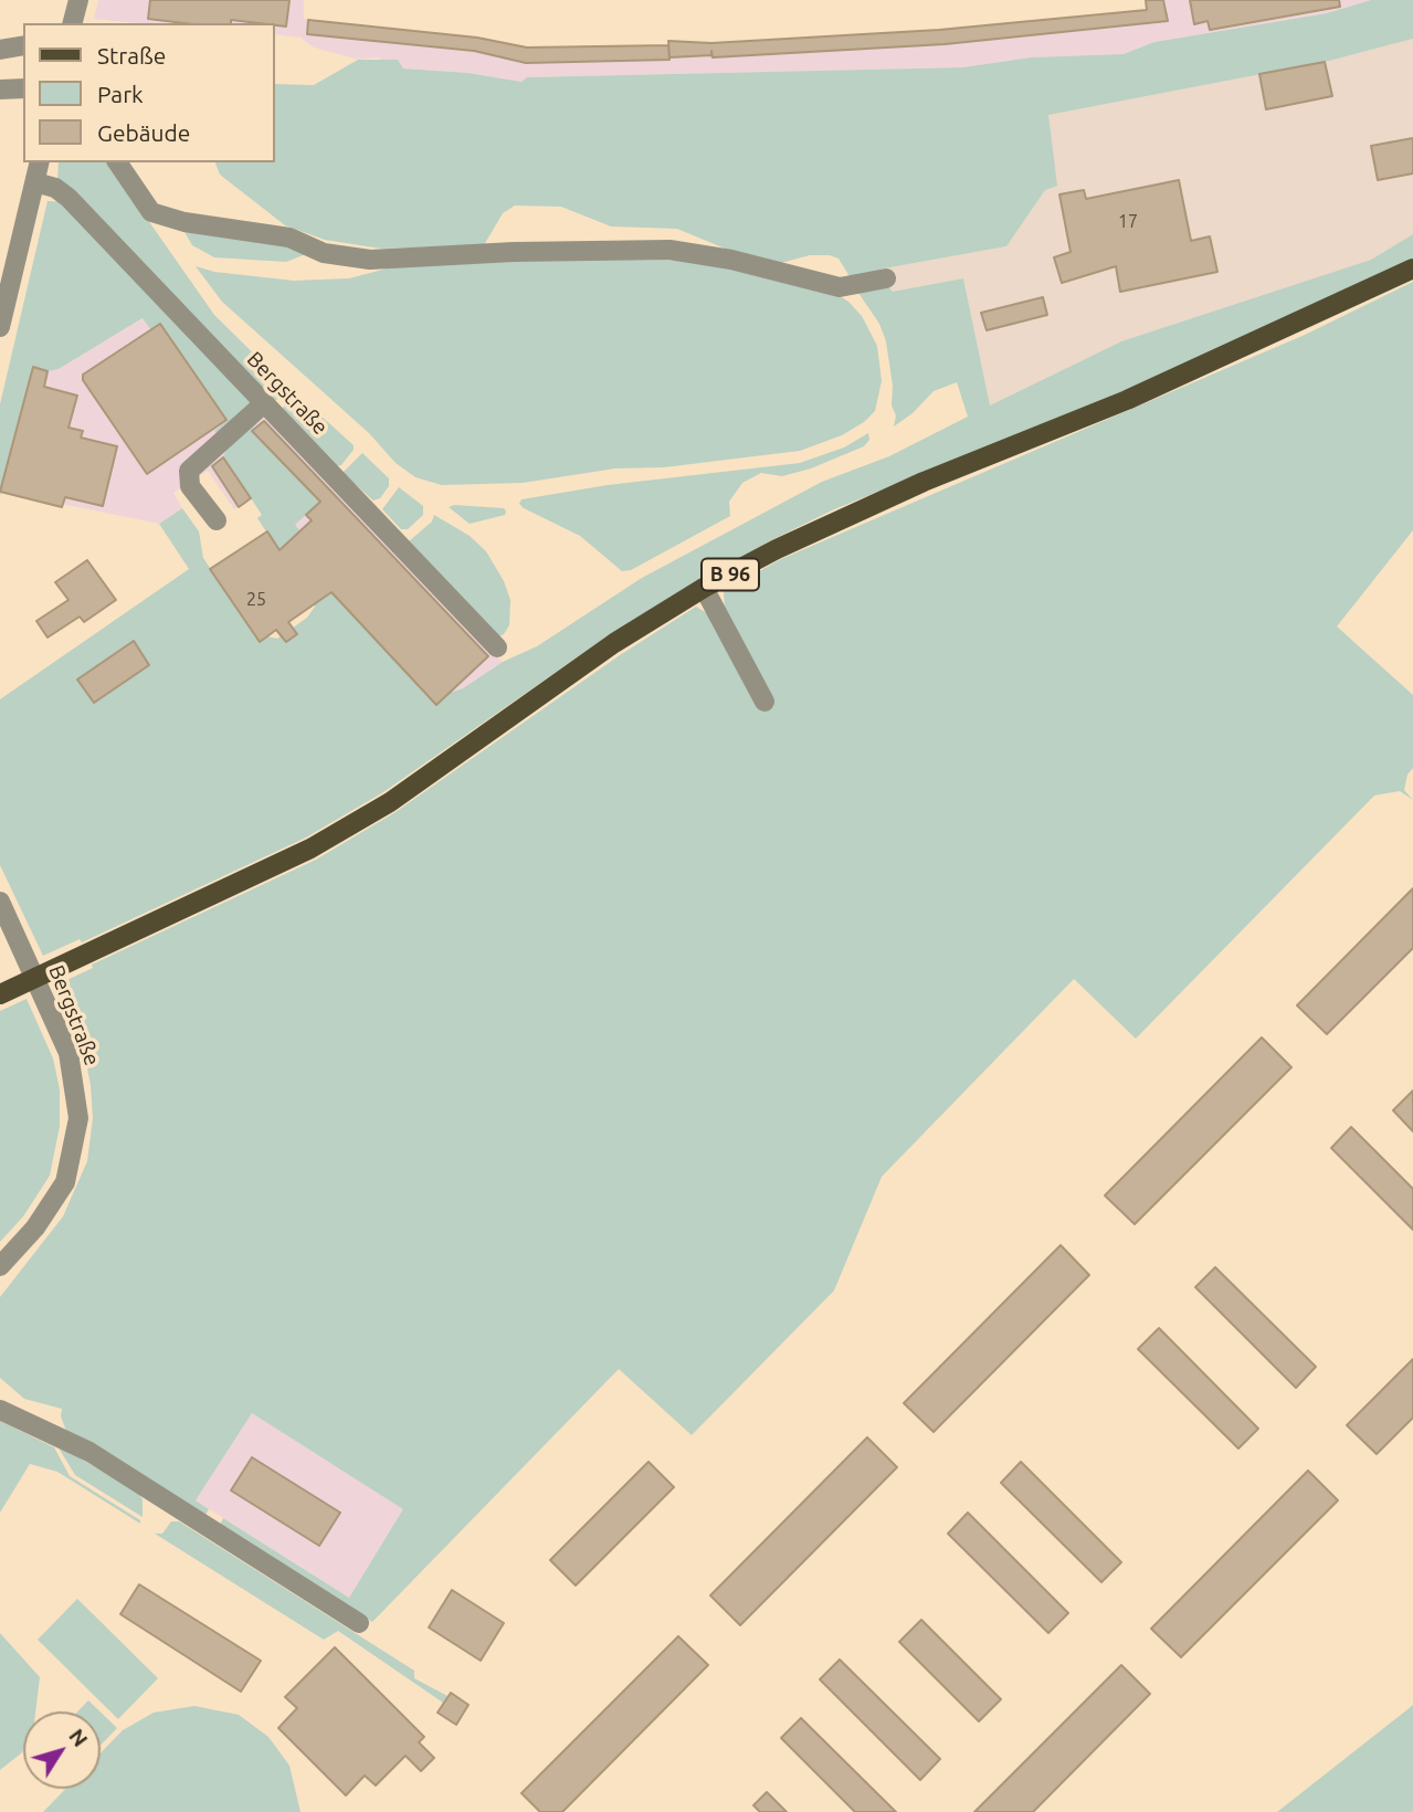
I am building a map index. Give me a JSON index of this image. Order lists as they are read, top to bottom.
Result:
{
  "streets": {
    "main road": ["B 96"],
    "street": ["Bergstraße"]
  },
  "house_numbers": ["17", "25"],
  "legend": ["Straße", "Park", "Gebäude"],
  "north": "top right"
}
